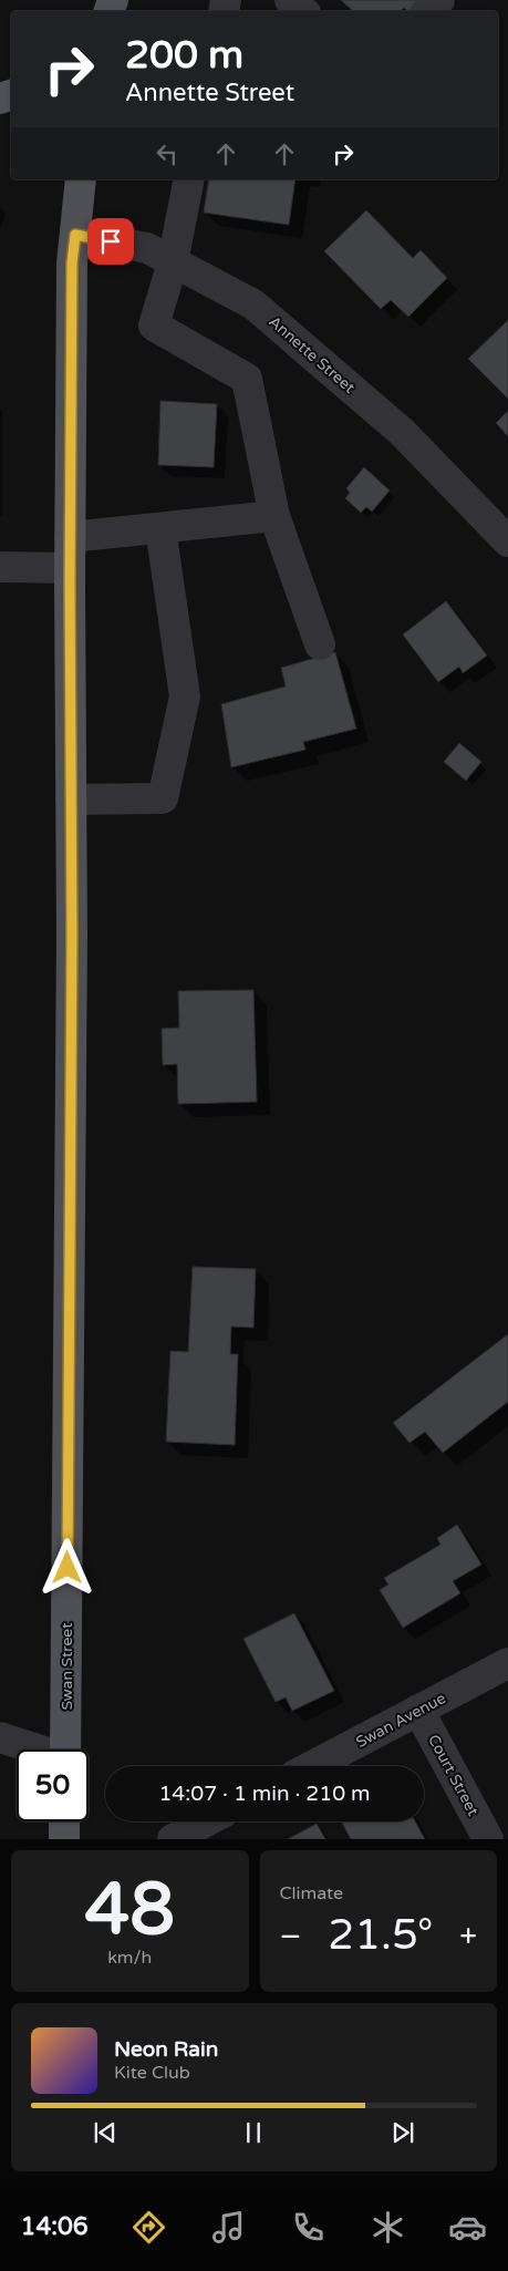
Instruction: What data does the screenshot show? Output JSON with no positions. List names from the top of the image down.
{
  "streets": {
    "main road": ["Swan Street"],
    "street": ["Annette Street", "Swan Avenue", "Court Street"]
  },
  "crossings": [
    ["Annette Street", "Swan Street"],
    ["Swan Avenue", "Court Street"]
  ],
  "page": {
    "turn": ["200 m", "Annette Street"],
    "limit": "50",
    "trip": "14:07 · 1 min · 210 m",
    "tile": [
      ["48", "km/h"],
      "Climate"
    ],
    "heat": ["−", "21.5°", "+"],
    "song": ["Neon Rain", "Kite Club"],
    "tabs": "14:06"
  }
}
